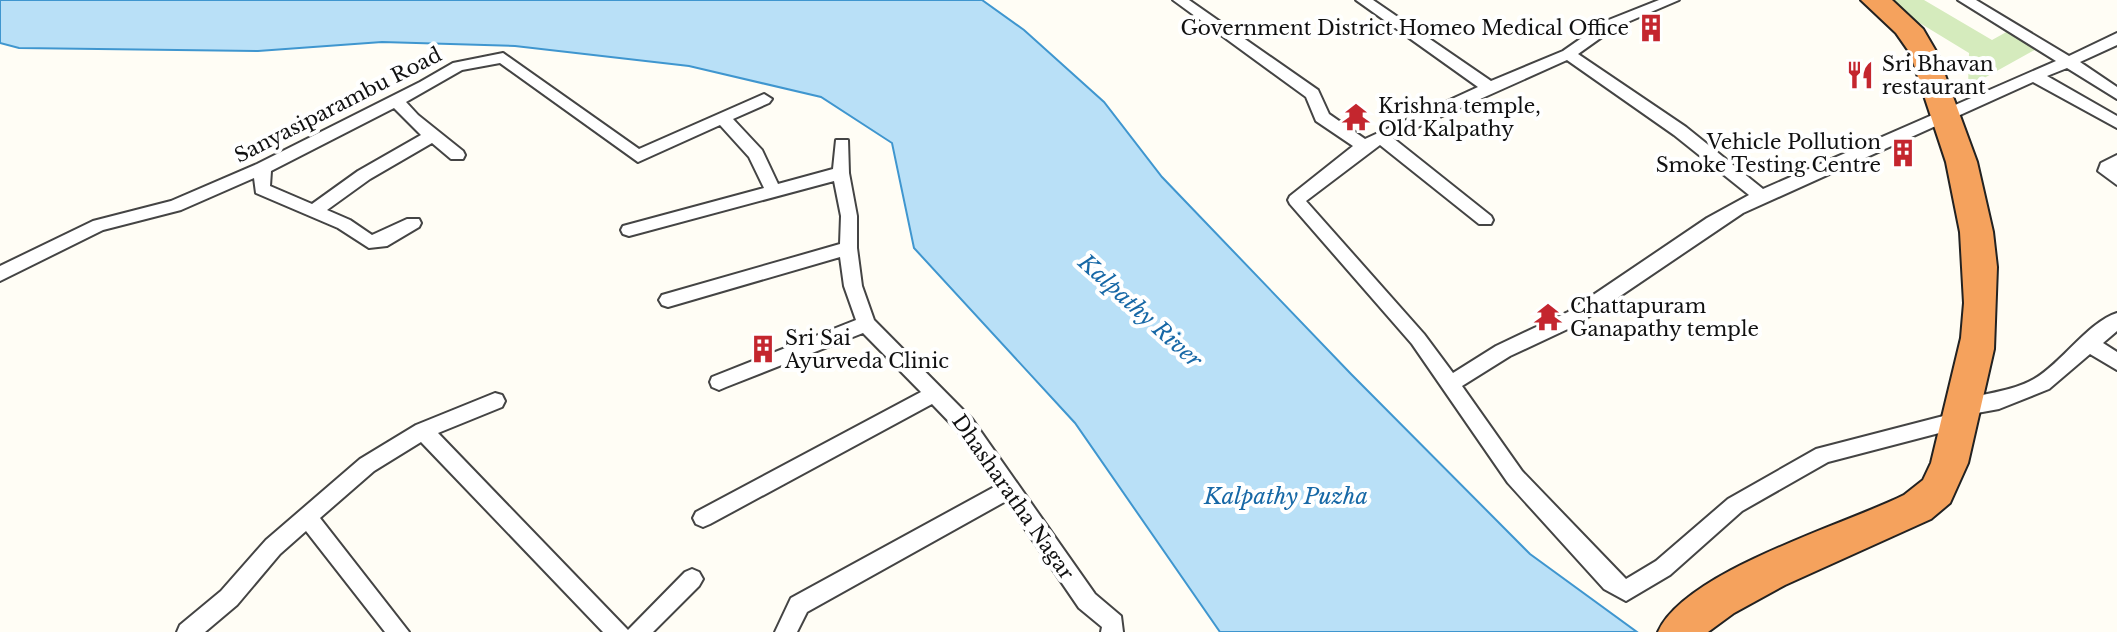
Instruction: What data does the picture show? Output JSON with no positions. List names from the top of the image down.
{
  "streets": {
    "street": ["Sanyasiparambu Road", "Dhasharatha Nagar"]
  },
  "water": ["Kalpathy River", "Kalpathy Puzha"],
  "places": {
    "building": ["Government District Homeo Medical Office", "Vehicle Pollution Smoke Testing Centre", "Sri Sai Ayurveda Clinic"],
    "restaurant": ["Sri Bhavan restaurant"],
    "temple": ["Krishna temple, Old Kalpathy", "Chattapuram Ganapathy temple"]
  }
}
